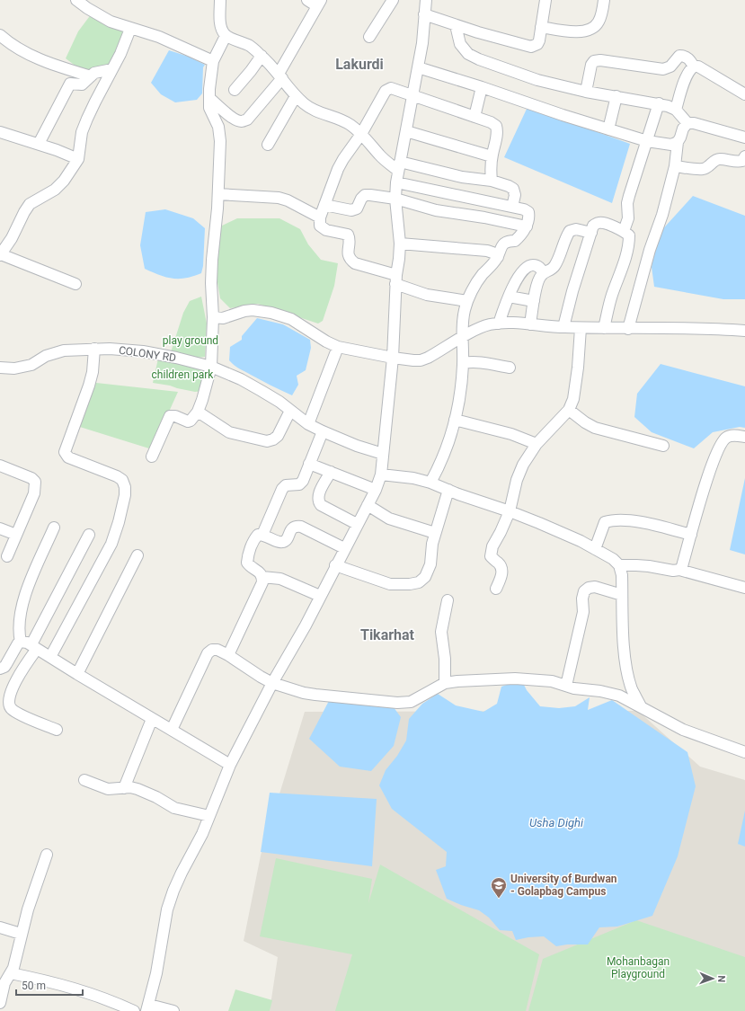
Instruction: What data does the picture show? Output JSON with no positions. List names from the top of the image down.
{
  "streets": {
    "street": ["COLONY RD"]
  },
  "districts": ["Lakurdi", "Tikarhat"],
  "water": ["Usha Dighi"],
  "parks": ["play ground", "children park", "Mohanbagan Playground"],
  "places": {
    "school or university": ["University of Burdwan - Golapbag Campus"]
  },
  "scale_bar": "50 m",
  "north": "right"
}
